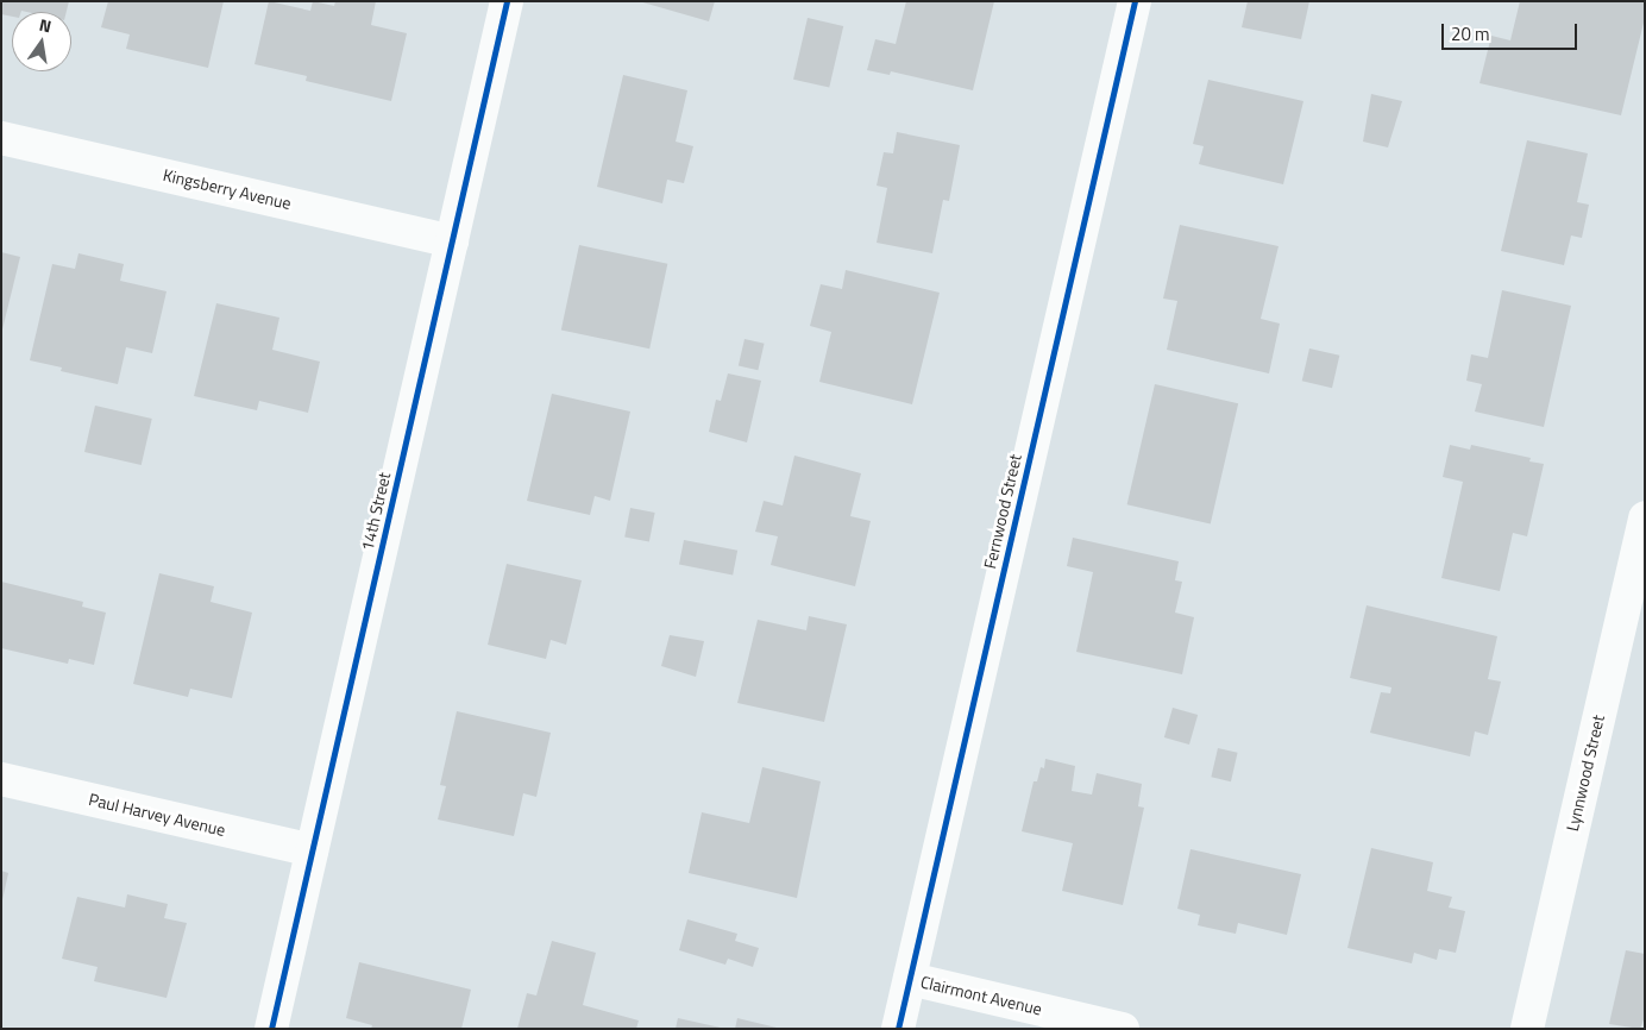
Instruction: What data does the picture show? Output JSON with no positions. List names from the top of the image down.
{
  "streets": {
    "street": [
      "Kingsberry Avenue",
      "14th Street",
      "Fernwood Street",
      "Lynnwood Street",
      "Paul Harvey Avenue",
      "Clairmont Avenue"
    ]
  },
  "crossings": [
    ["Kingsberry Avenue", "14th Street"],
    ["14th Street", "Paul Harvey Avenue"],
    ["Fernwood Street", "Clairmont Avenue"]
  ],
  "scale_bar": "20 m",
  "north": "top"
}
